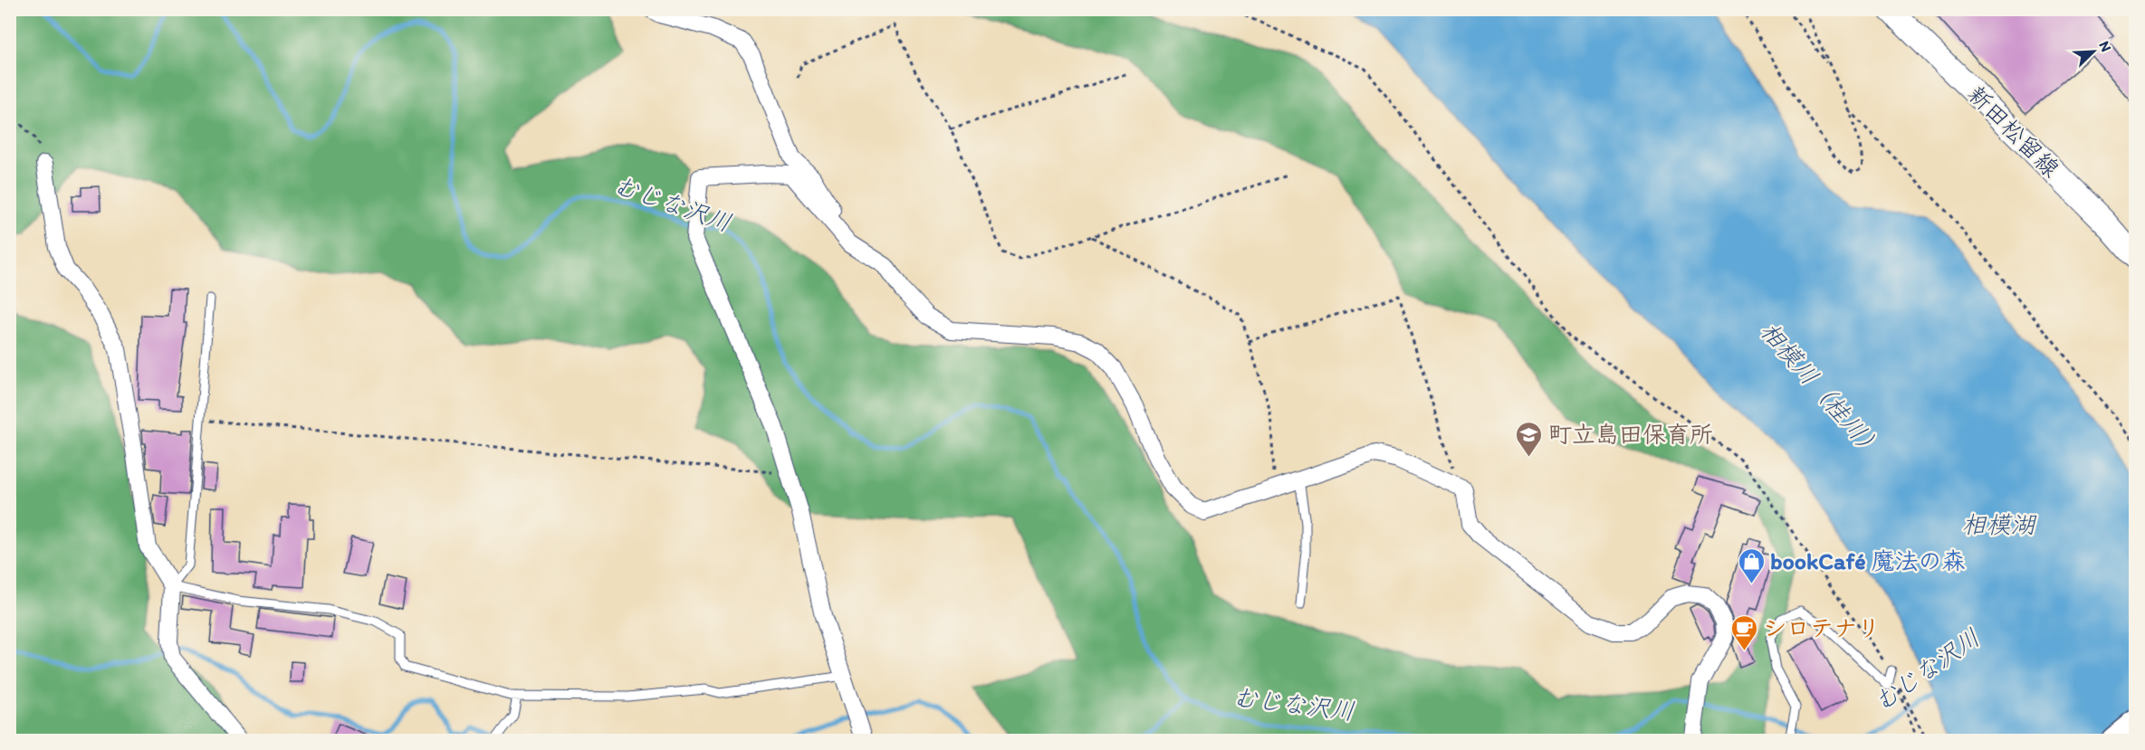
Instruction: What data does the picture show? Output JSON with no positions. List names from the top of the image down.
{
  "streets": {
    "main road": ["新田松留線"]
  },
  "water": ["むじな沢川", "相模川（桂川）", "相模湖"],
  "places": {
    "school or university": ["町立島田保育所"],
    "shop": ["bookCafé 魔法の森"],
    "cafe": ["シロテナリ"]
  },
  "north": "top right"
}
